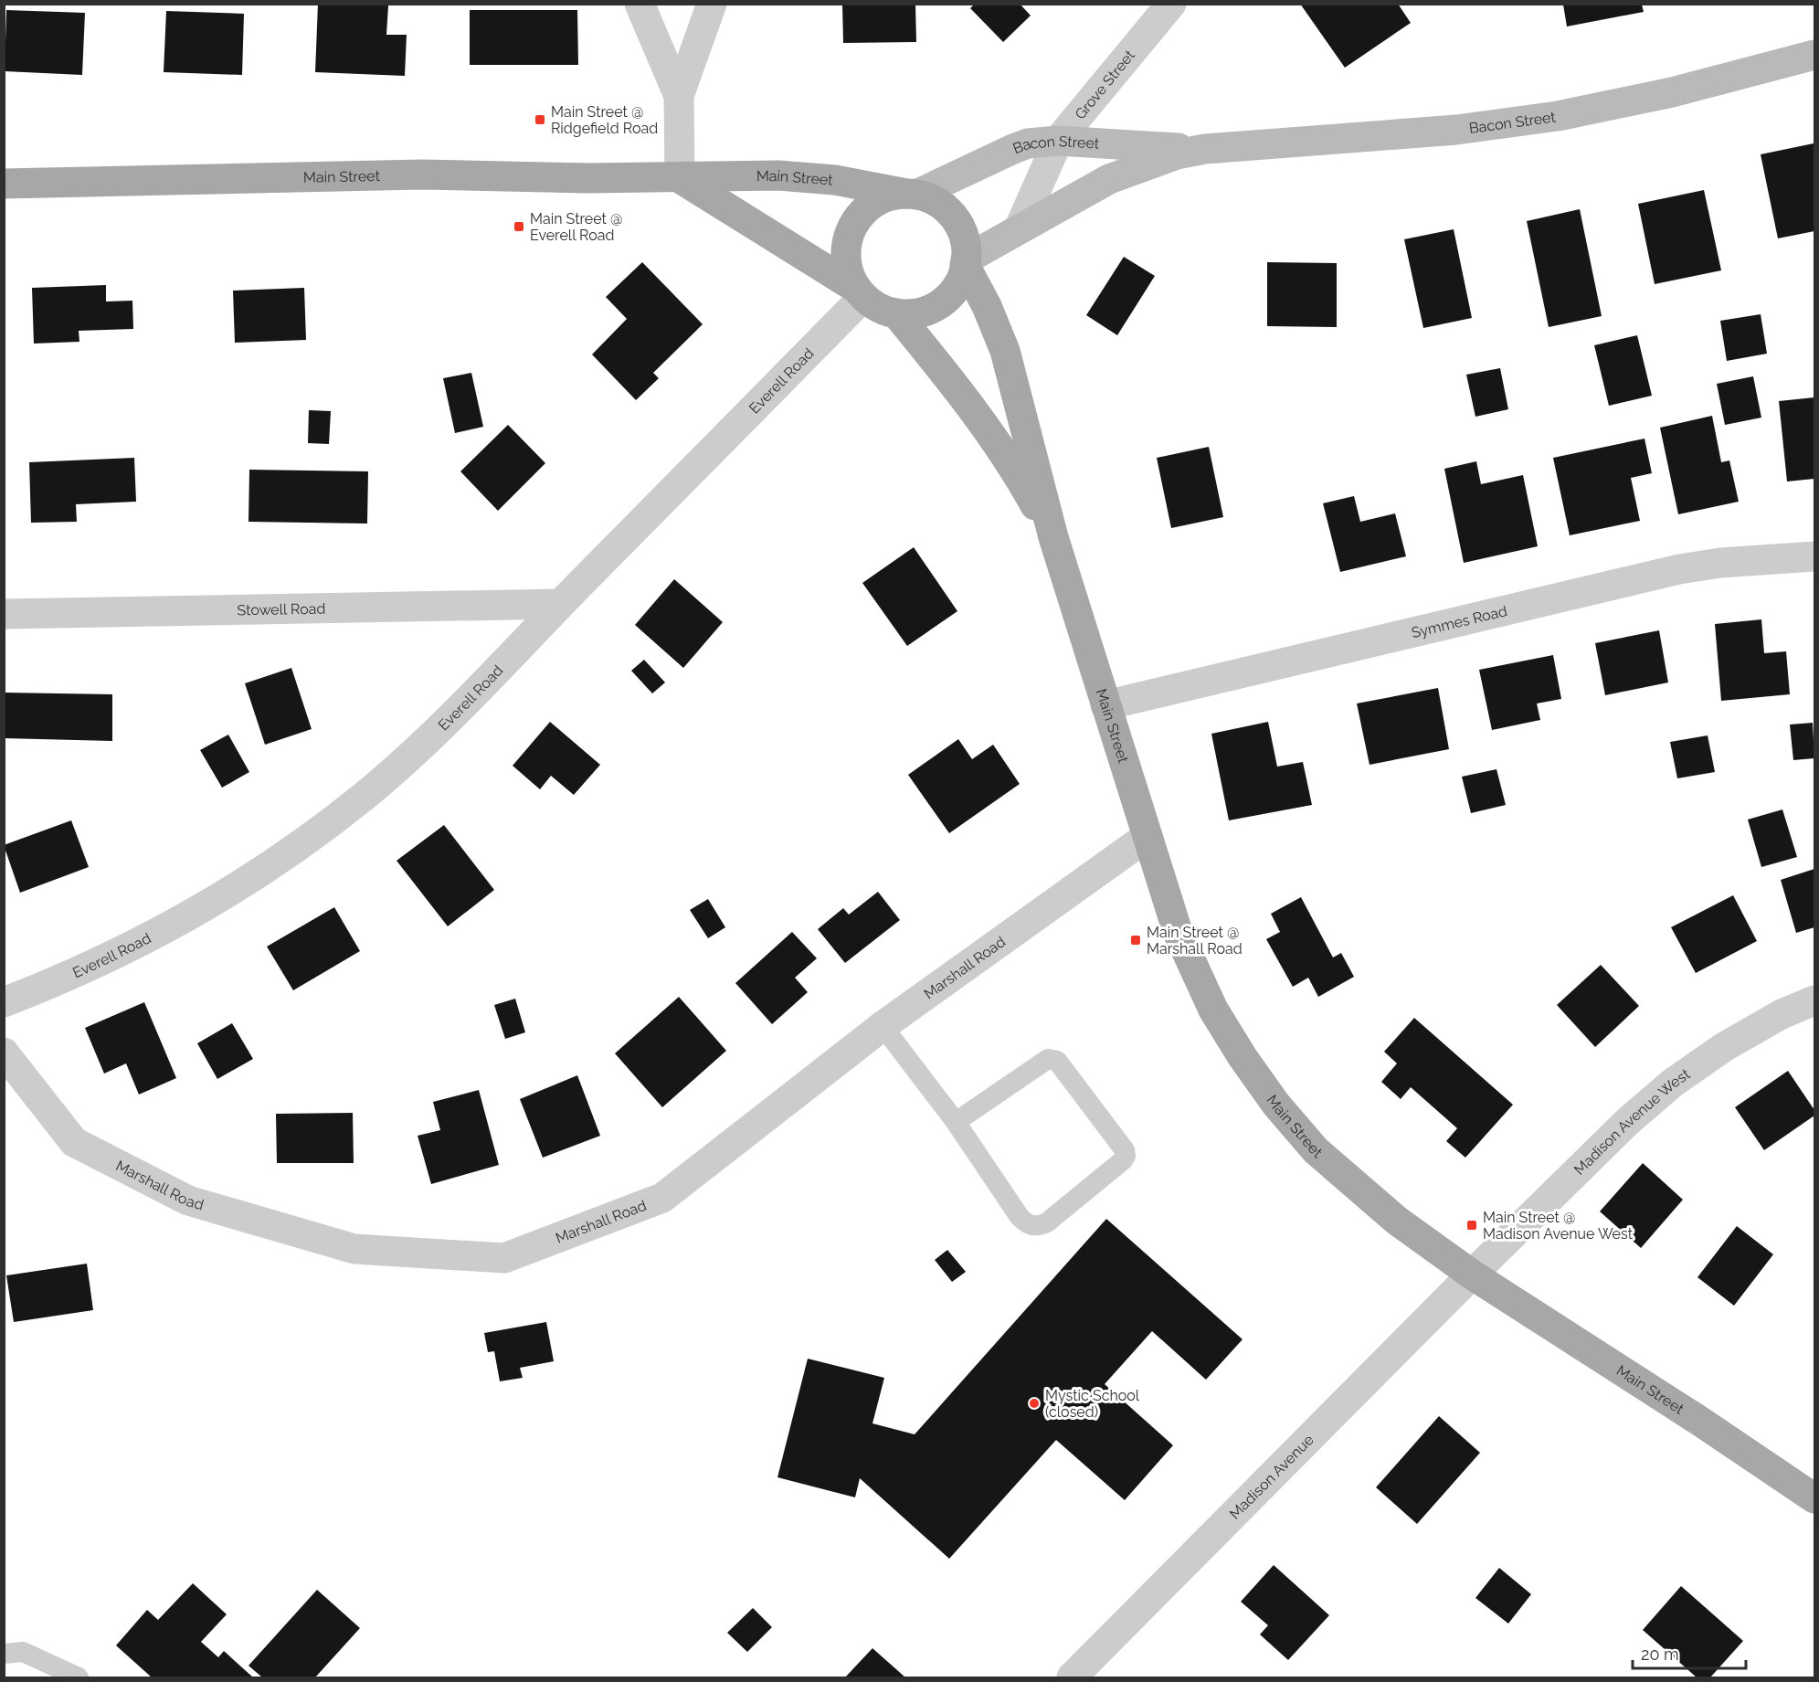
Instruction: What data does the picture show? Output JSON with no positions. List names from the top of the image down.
{
  "streets": {
    "main road": ["Bacon Street", "Main Street"],
    "street": [
      "Grove Street",
      "Everell Road",
      "Stowell Road",
      "Symmes Road",
      "Marshall Road",
      "Madison Avenue West",
      "Madison Avenue"
    ]
  },
  "crossings": [
    ["Grove Street", "Bacon Street"],
    ["Bacon Street", "Main Street"],
    ["Bacon Street", "Everell Road"],
    ["Main Street", "Everell Road"],
    ["Main Street", "Symmes Road"],
    ["Main Street", "Marshall Road"],
    ["Main Street", "Madison Avenue West"],
    ["Main Street", "Madison Avenue"],
    ["Everell Road", "Stowell Road"],
    ["Madison Avenue West", "Madison Avenue"]
  ],
  "places": {
    "transit": [
      "Main Street @ Ridgefield Road",
      "Main Street @ Everell Road",
      "Main Street @ Marshall Road",
      "Main Street @ Madison Avenue West"
    ],
    "other": ["Mystic School (closed)"]
  },
  "scale_bar": "20 m"
}
